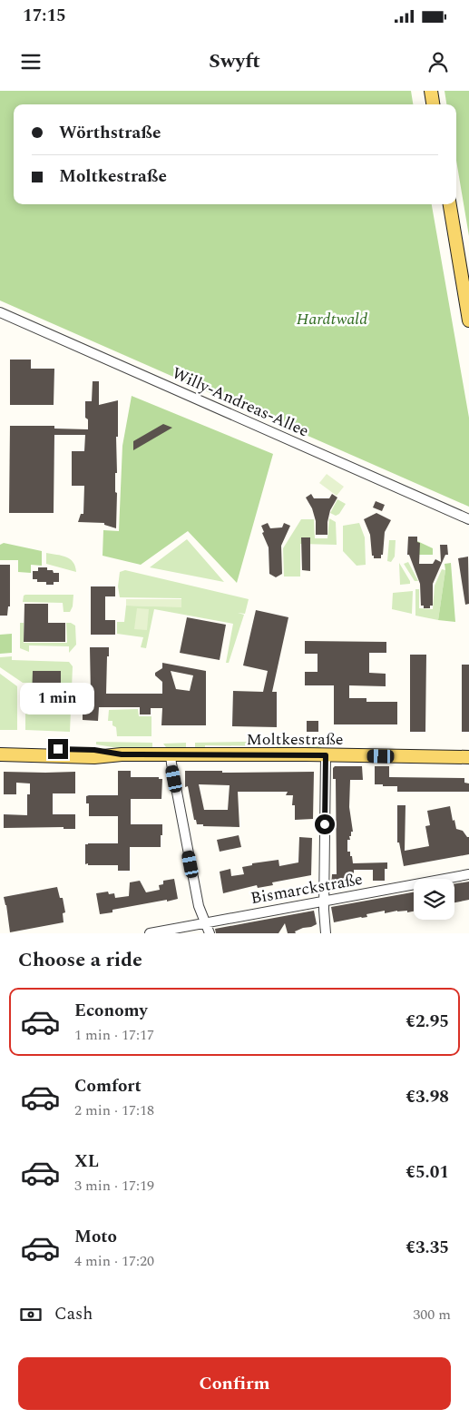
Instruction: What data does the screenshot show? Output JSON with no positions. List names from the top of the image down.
{
  "streets": {
    "main road": ["Moltkestraße"],
    "street": ["Willy-Andreas-Allee", "Bismarckstraße"]
  },
  "parks": ["Hardtwald"],
  "page": {
    "status": "17:15",
    "header": "Swyft",
    "banner": ["Wörthstraße", "Moltkestraße"],
    "bubble": "1 min",
    "heading": "Choose a ride",
    "list": [
      {
        "name": "Economy",
        "note": "1 min · 17:17",
        "value": "€2.95"
      },
      {
        "name": "Comfort",
        "note": "2 min · 17:18",
        "value": "€3.98"
      },
      {
        "name": "XL",
        "note": "3 min · 17:19",
        "value": "€5.01"
      },
      {
        "name": "Moto",
        "note": "4 min · 17:20",
        "value": "€3.35"
      }
    ],
    "pay": ["Cash", "300 m"],
    "buttons": "Confirm"
  }
}
